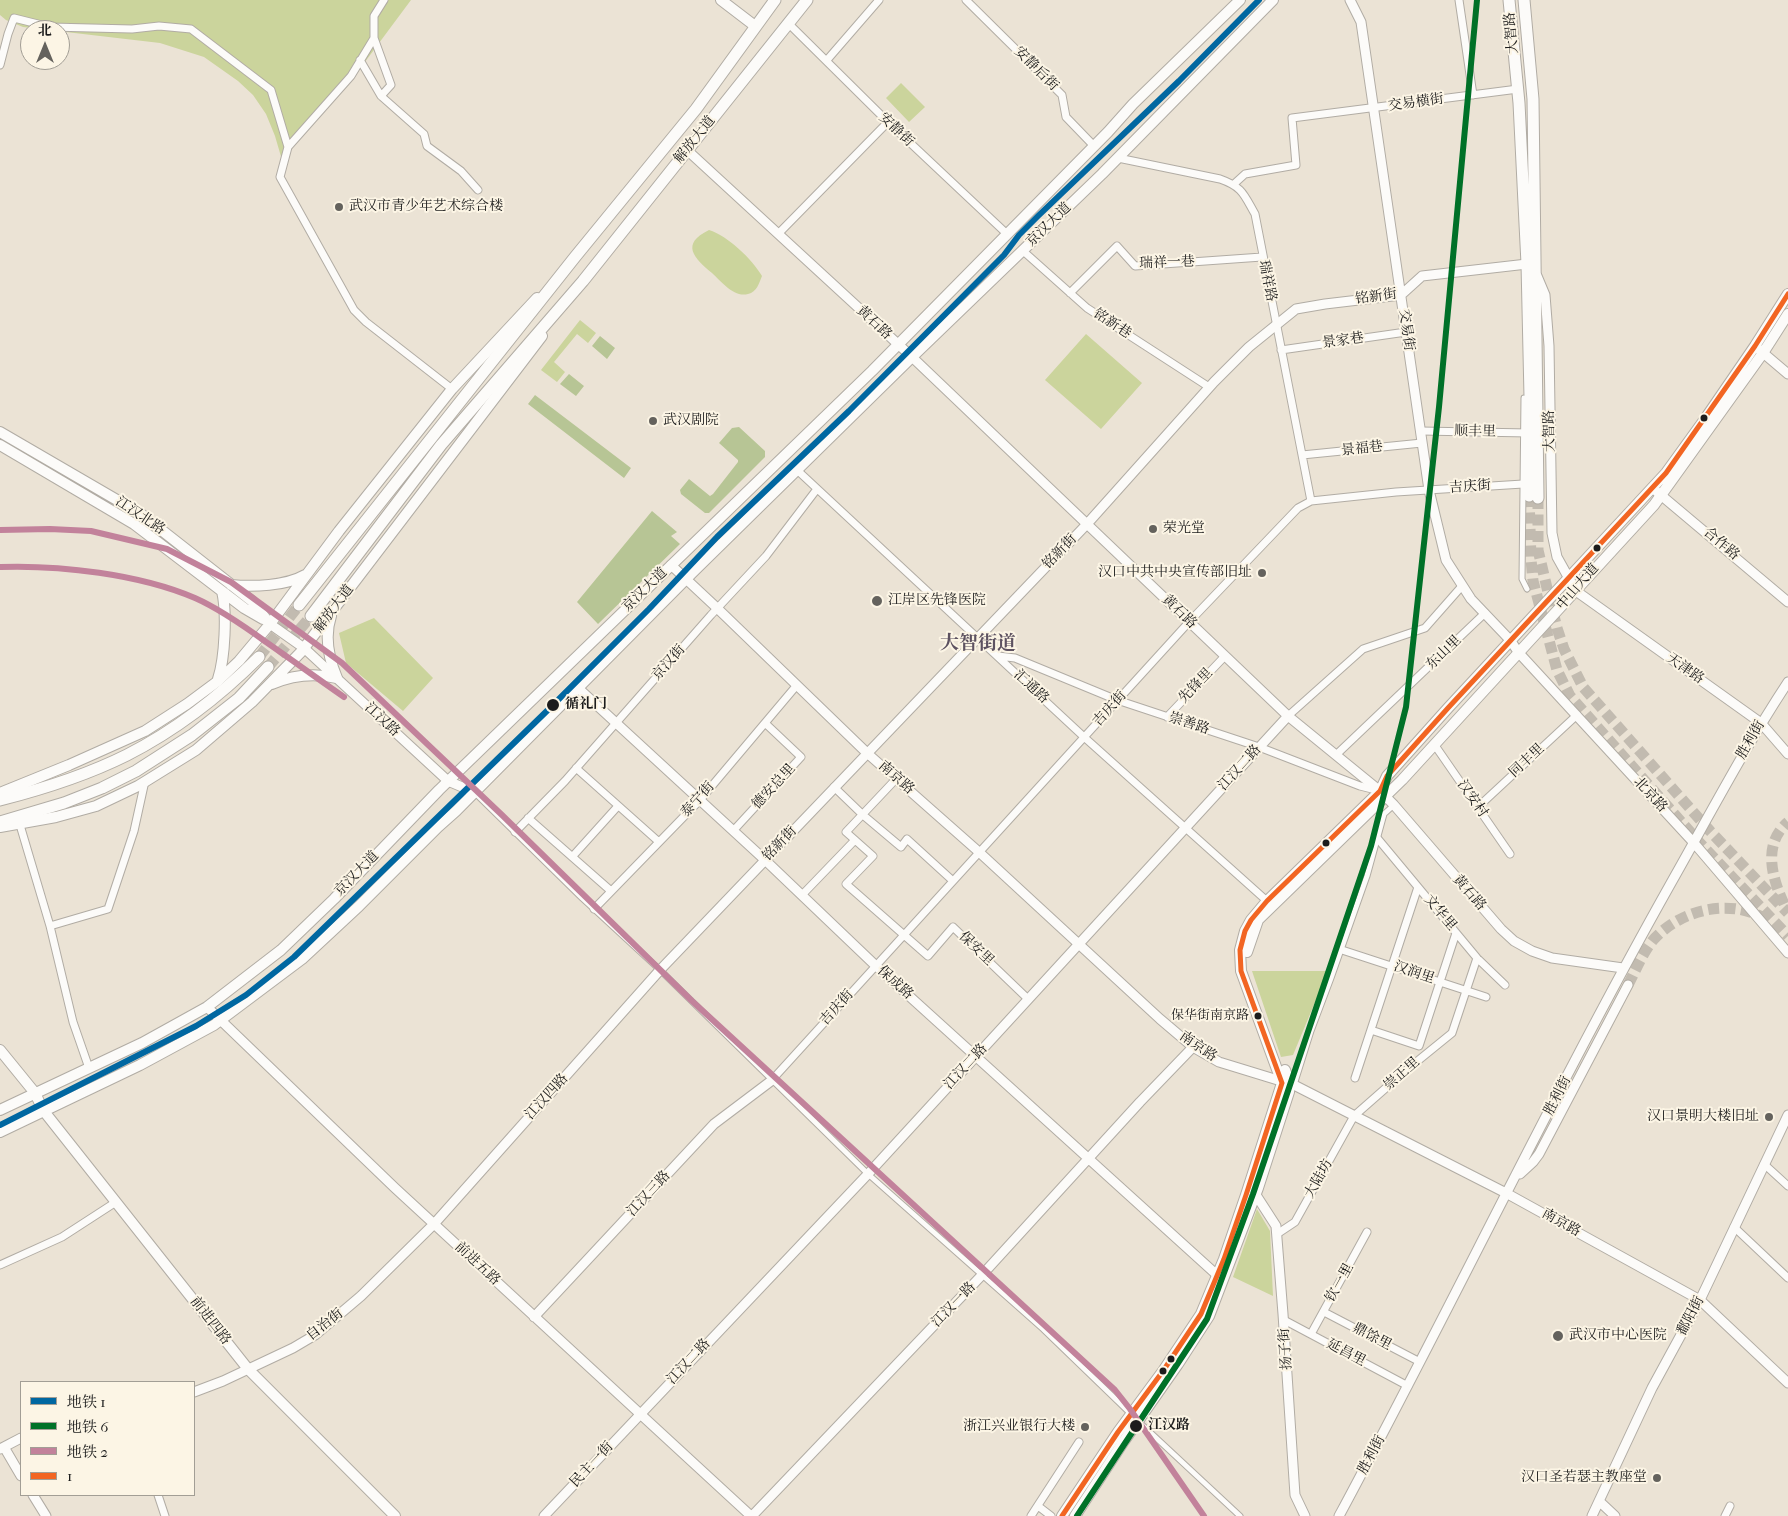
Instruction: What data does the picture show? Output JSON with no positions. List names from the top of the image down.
{
  "streets": {
    "main road": [
      "大智路",
      "解放大道",
      "京汉大道",
      "江汉北路",
      "中山大道",
      "前进四路"
    ],
    "street": [
      "安静后街",
      "交易横街",
      "安静街",
      "瑞祥一巷",
      "瑞祥路",
      "铭新街",
      "黄石路",
      "铭新巷",
      "交易街",
      "景家巷",
      "顺丰里",
      "景福巷",
      "吉庆街",
      "合作路",
      "东山里",
      "京汉街",
      "天津路",
      "先锋里",
      "汇通路",
      "江汉路",
      "崇善路",
      "胜利街",
      "同丰里",
      "江汉二路",
      "南京路",
      "德安总里",
      "北京路",
      "汉安村",
      "泰宁街",
      "文华里",
      "保安里",
      "汉润里",
      "保成路",
      "崇正里",
      "江汉四路",
      "大陆坊",
      "江汉三路",
      "前进五路",
      "钦一里",
      "江汉一路",
      "鄱阳街",
      "自治街",
      "鼎馀里",
      "扬子街",
      "延昌里",
      "民主一街"
    ]
  },
  "crossings": [
    ["大智路", "交易横街"],
    ["大智路", "铭新街"],
    ["大智路", "顺丰里"],
    ["大智路", "吉庆街"],
    ["大智路", "中山大道"],
    ["大智路", "天津路"],
    ["安静后街", "京汉大道"],
    ["交易横街", "瑞祥路"],
    ["交易横街", "交易街"],
    ["安静街", "解放大道"],
    ["安静街", "京汉大道"],
    ["解放大道", "黄石路"],
    ["解放大道", "江汉北路"],
    ["解放大道", "江汉路"],
    ["京汉大道", "黄石路"],
    ["京汉大道", "铭新巷"],
    ["京汉大道", "汇通路"],
    ["京汉大道", "江汉路"],
    ["京汉大道", "南京路"],
    ["京汉大道", "保成路"],
    ["京汉大道", "前进五路"],
    ["京汉大道", "前进四路"],
    ["瑞祥一巷", "瑞祥路"],
    ["瑞祥一巷", "铭新巷"],
    ["瑞祥路", "铭新街"],
    ["瑞祥路", "景家巷"],
    ["瑞祥路", "景福巷"],
    ["瑞祥路", "吉庆街"],
    ["铭新街", "黄石路"],
    ["铭新街", "铭新巷"],
    ["铭新街", "交易街"],
    ["铭新街", "汇通路"],
    ["铭新街", "南京路"],
    ["铭新街", "保成路"],
    ["铭新街", "江汉四路"],
    ["黄石路", "吉庆街"],
    ["黄石路", "中山大道"],
    ["黄石路", "东山里"],
    ["黄石路", "先锋里"],
    ["黄石路", "崇善路"],
    ["黄石路", "胜利街"],
    ["黄石路", "江汉二路"],
    ["交易街", "景家巷"],
    ["交易街", "顺丰里"],
    ["交易街", "景福巷"],
    ["交易街", "吉庆街"],
    ["交易街", "中山大道"],
    ["交易街", "东山里"],
    ["交易街", "北京路"],
    ["吉庆街", "汇通路"],
    ["吉庆街", "崇善路"],
    ["吉庆街", "南京路"],
    ["吉庆街", "保安里"],
    ["吉庆街", "保成路"],
    ["吉庆街", "江汉三路"],
    ["江汉北路", "江汉路"],
    ["合作路", "中山大道"],
    ["中山大道", "天津路"],
    ["中山大道", "崇善路"],
    ["中山大道", "北京路"],
    ["中山大道", "汉安村"],
    ["京汉街", "汇通路"],
    ["京汉街", "南京路"],
    ["京汉街", "保成路"],
    ["天津路", "胜利街"],
    ["先锋里", "崇善路"],
    ["汇通路", "崇善路"],
    ["汇通路", "江汉二路"],
    ["崇善路", "江汉二路"],
    ["胜利街", "南京路"],
    ["胜利街", "北京路"],
    ["胜利街", "鼎馀里"],
    ["胜利街", "延昌里"],
    ["同丰里", "北京路"],
    ["同丰里", "汉安村"],
    ["江汉二路", "南京路"],
    ["江汉二路", "保安里"],
    ["江汉二路", "保成路"],
    ["江汉二路", "前进五路"],
    ["江汉二路", "民主一街"],
    ["南京路", "泰宁街"],
    ["南京路", "崇正里"],
    ["南京路", "大陆坊"],
    ["南京路", "江汉一路"],
    ["南京路", "鄱阳街"],
    ["德安总里", "泰宁街"],
    ["德安总里", "保成路"],
    ["泰宁街", "保成路"],
    ["汉润里", "崇正里"],
    ["保成路", "江汉一路"],
    ["崇正里", "大陆坊"],
    ["江汉四路", "前进五路"],
    ["江汉四路", "自治街"],
    ["大陆坊", "扬子街"],
    ["江汉三路", "前进五路"],
    ["前进五路", "江汉一路"],
    ["前进五路", "自治街"],
    ["前进五路", "民主一街"],
    ["钦一里", "鼎馀里"],
    ["钦一里", "延昌里"],
    ["前进四路", "自治街"],
    ["扬子街", "延昌里"]
  ],
  "districts": ["大智街道"],
  "places": [
    "武汉市青少年艺术综合楼",
    "武汉剧院",
    "荣光堂",
    "汉口中共中央宣传部旧址",
    "江岸区先锋医院",
    "循礼门",
    "保华街南京路",
    "汉口景明大楼旧址",
    "武汉市中心医院",
    "江汉路",
    "浙江兴业银行大楼",
    "汉口圣若瑟主教座堂"
  ],
  "lines": [
    "metro line 1",
    "metro line 6",
    "transit line 1",
    "metro line 2"
  ],
  "legend": [
    "地铁 1",
    "地铁 6",
    "地铁 2",
    "1"
  ],
  "north": "top"
}
